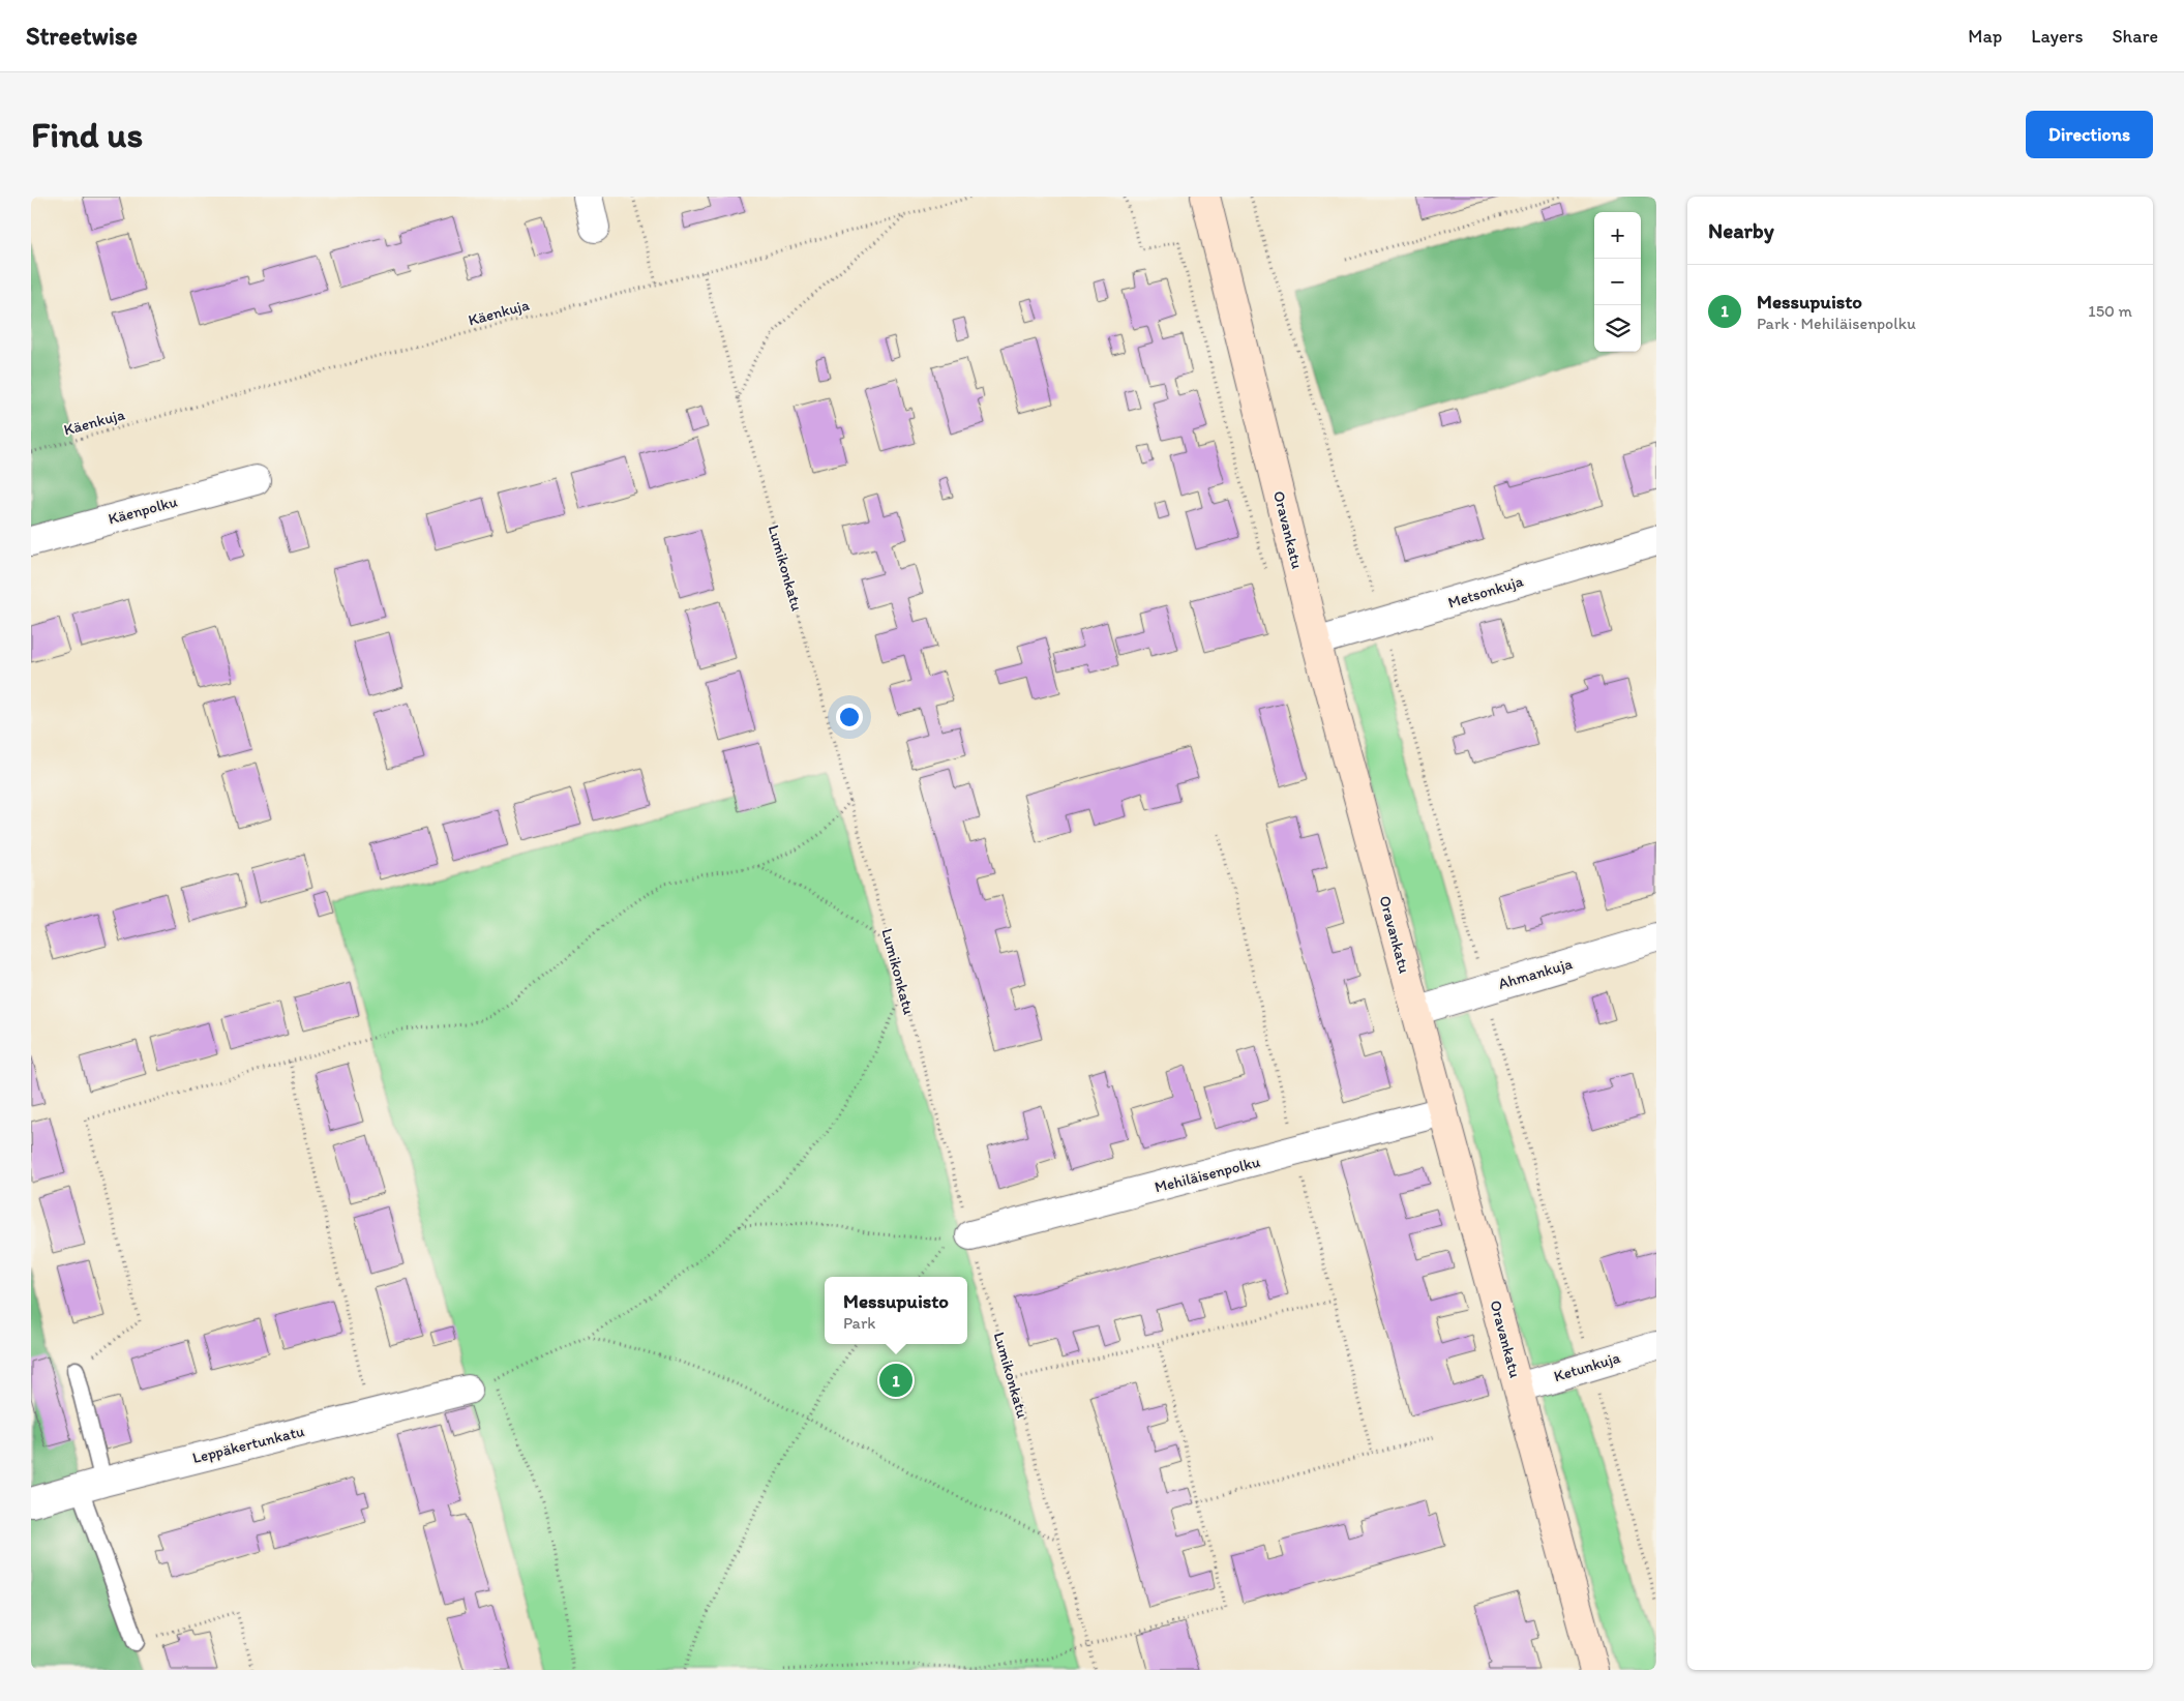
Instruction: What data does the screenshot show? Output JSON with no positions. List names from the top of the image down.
{
  "streets": {
    "street": [
      "Käenpolku",
      "Oravankatu",
      "Metsonkuja",
      "Ahmankuja",
      "Mehiläisenpolku",
      "Ketunkuja",
      "Leppäkertunkatu"
    ],
    "path": ["Käenkuja", "Lumikonkatu"]
  },
  "crossings": [
    ["Käenkuja", "Lumikonkatu"],
    ["Oravankatu", "Metsonkuja"],
    ["Oravankatu", "Ahmankuja"],
    ["Oravankatu", "Mehiläisenpolku"],
    ["Oravankatu", "Ketunkuja"],
    ["Lumikonkatu", "Mehiläisenpolku"]
  ],
  "page": {
    "header": "Streetwise",
    "nav": ["Map", "Layers", "Share"],
    "buttons": "Directions",
    "title": "Find us",
    "heading": "Nearby",
    "map_buttons": ["+", "−"],
    "list": [
      {
        "mark": "1",
        "name": "Messupuisto",
        "note": "Park · Mehiläisenpolku",
        "value": "150 m"
      }
    ],
    "popup": ["Messupuisto", "Park"],
    "pins": "1"
  }
}
